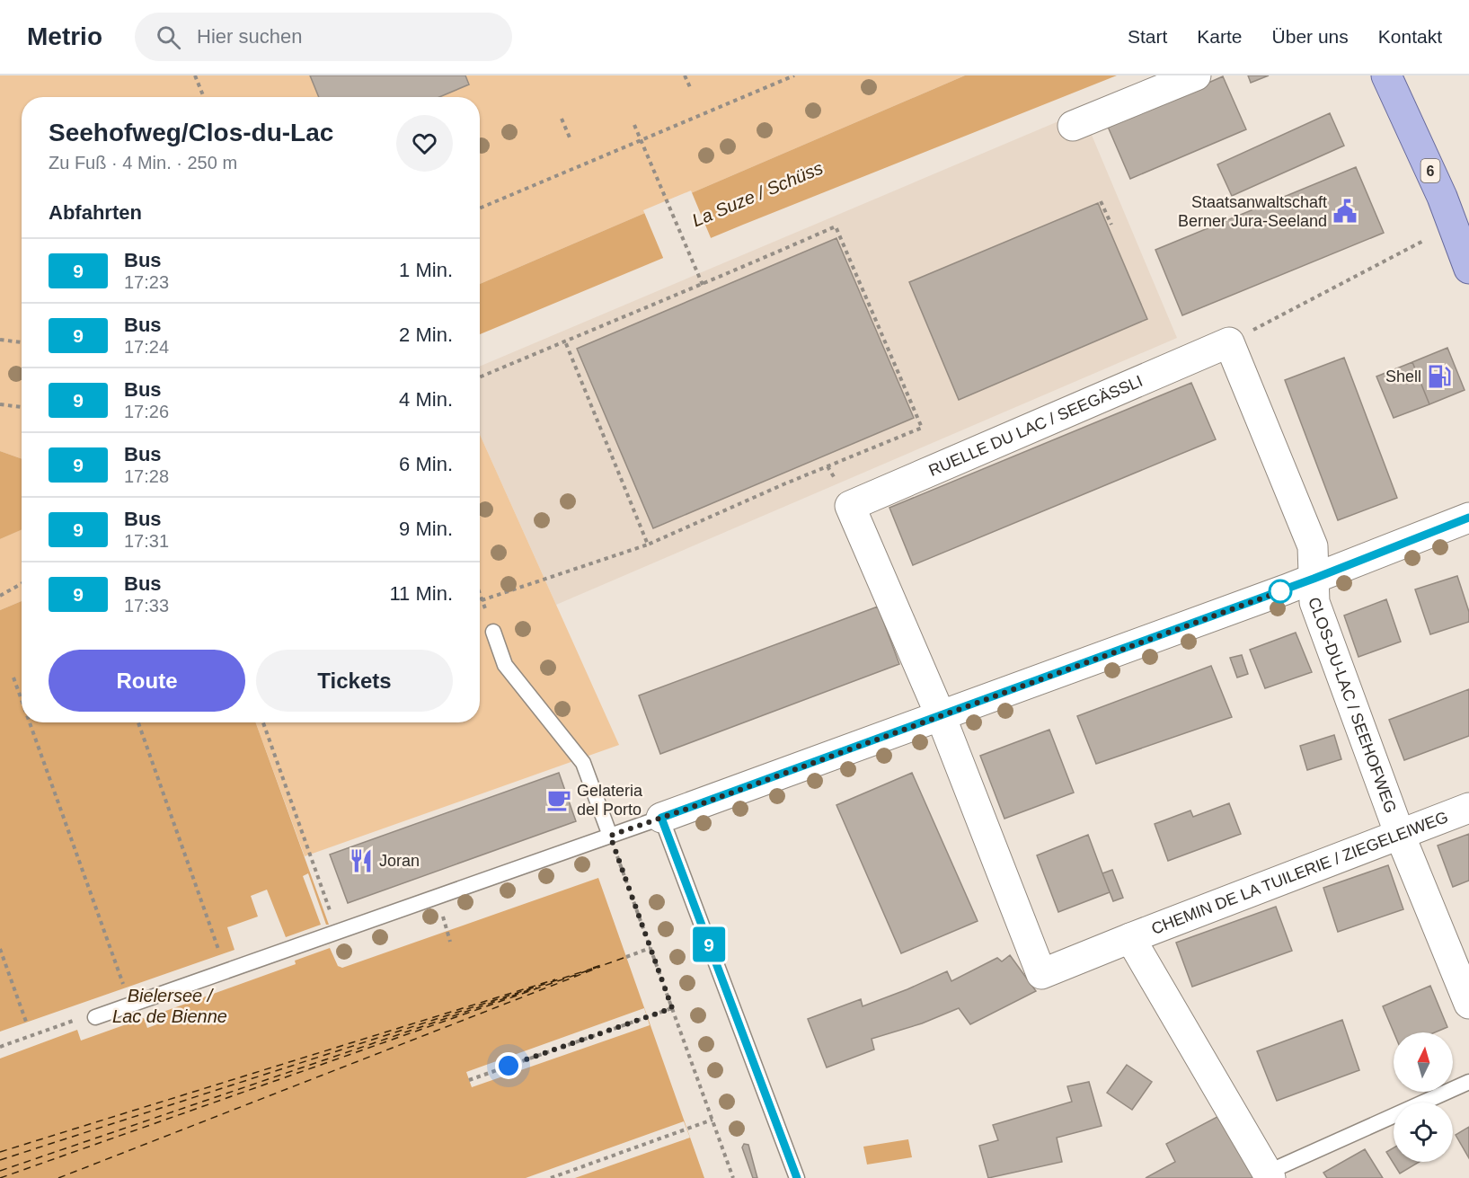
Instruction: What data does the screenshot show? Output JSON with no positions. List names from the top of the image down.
{
  "streets": {
    "main road": ["6"],
    "street": ["RUELLE DU LAC / SEEGÄSSLI", "CLOS-DU-LAC / SEEHOFWEG", "CHEMIN DE LA TUILERIE / ZIEGELEIWEG"]
  },
  "crossings": [
    ["RUELLE DU LAC / SEEGÄSSLI", "CLOS-DU-LAC / SEEHOFWEG"],
    ["RUELLE DU LAC / SEEGÄSSLI", "CHEMIN DE LA TUILERIE / ZIEGELEIWEG"],
    ["CLOS-DU-LAC / SEEHOFWEG", "CHEMIN DE LA TUILERIE / ZIEGELEIWEG"]
  ],
  "water": ["La Suze / Schüss", "Bielersee / Lac de Bienne"],
  "places": {
    "public building": ["Staatsanwaltschaft Berner Jura-Seeland"],
    "fuel station": ["Shell"],
    "cafe": ["Gelateria del Porto"],
    "restaurant": ["Joran"]
  },
  "lines": ["bus line 9"],
  "north": "top",
  "page": {
    "header": "Metrio",
    "search": "Hier suchen",
    "nav": [
      "Start",
      "Karte",
      "Über uns",
      "Kontakt"
    ],
    "on_map": "9",
    "heading": [
      ["Seehofweg/Clos-du-Lac", "Zu Fuß · 4 Min. · 250 m"],
      "Abfahrten"
    ],
    "list": [
      {
        "mark": "9",
        "name": "Bus",
        "note": "17:23",
        "value": "1 Min."
      },
      {
        "mark": "9",
        "name": "Bus",
        "note": "17:24",
        "value": "2 Min."
      },
      {
        "mark": "9",
        "name": "Bus",
        "note": "17:26",
        "value": "4 Min."
      },
      {
        "mark": "9",
        "name": "Bus",
        "note": "17:28",
        "value": "6 Min."
      },
      {
        "mark": "9",
        "name": "Bus",
        "note": "17:31",
        "value": "9 Min."
      },
      {
        "mark": "9",
        "name": "Bus",
        "note": "17:33",
        "value": "11 Min."
      }
    ],
    "buttons": ["Route", "Tickets"]
  }
}
